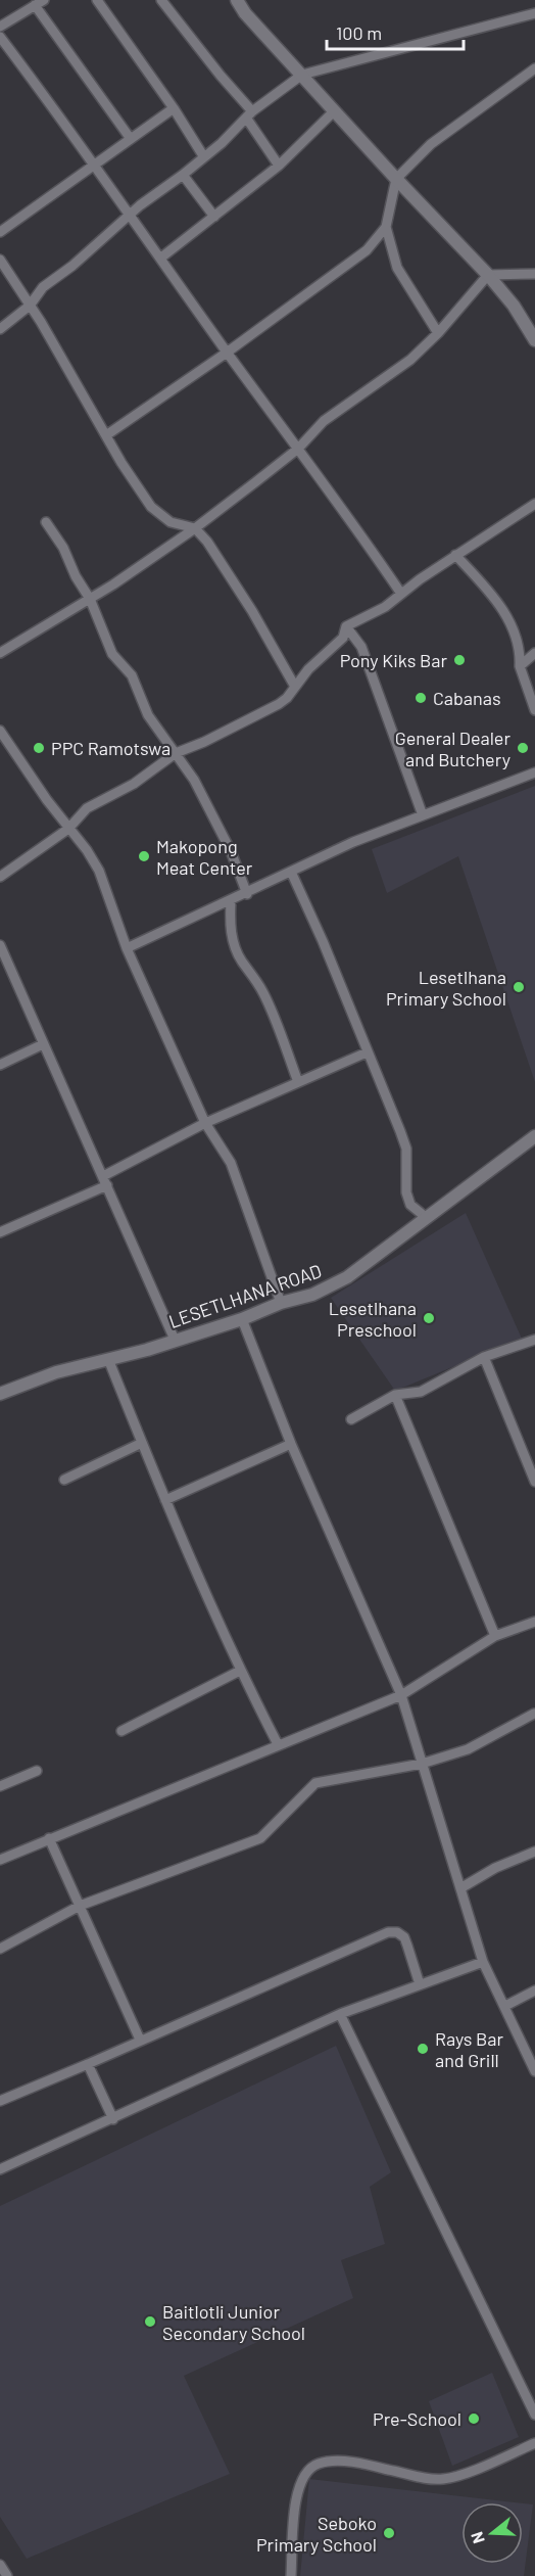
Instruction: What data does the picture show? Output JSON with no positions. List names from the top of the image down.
{
  "streets": {
    "street": ["LESETLHANA ROAD"]
  },
  "places": [
    "Pony Kiks Bar",
    "Cabanas",
    "PPC Ramotswa",
    "General Dealer and Butchery",
    "Makopong Meat Center",
    "Lesetlhana Primary School",
    "Lesetlhana Preschool",
    "Rays Bar and Grill",
    "Baitlotli Junior Secondary School",
    "Pre-School",
    "Seboko Primary School"
  ],
  "scale_bar": "100 m",
  "north": "left"
}
